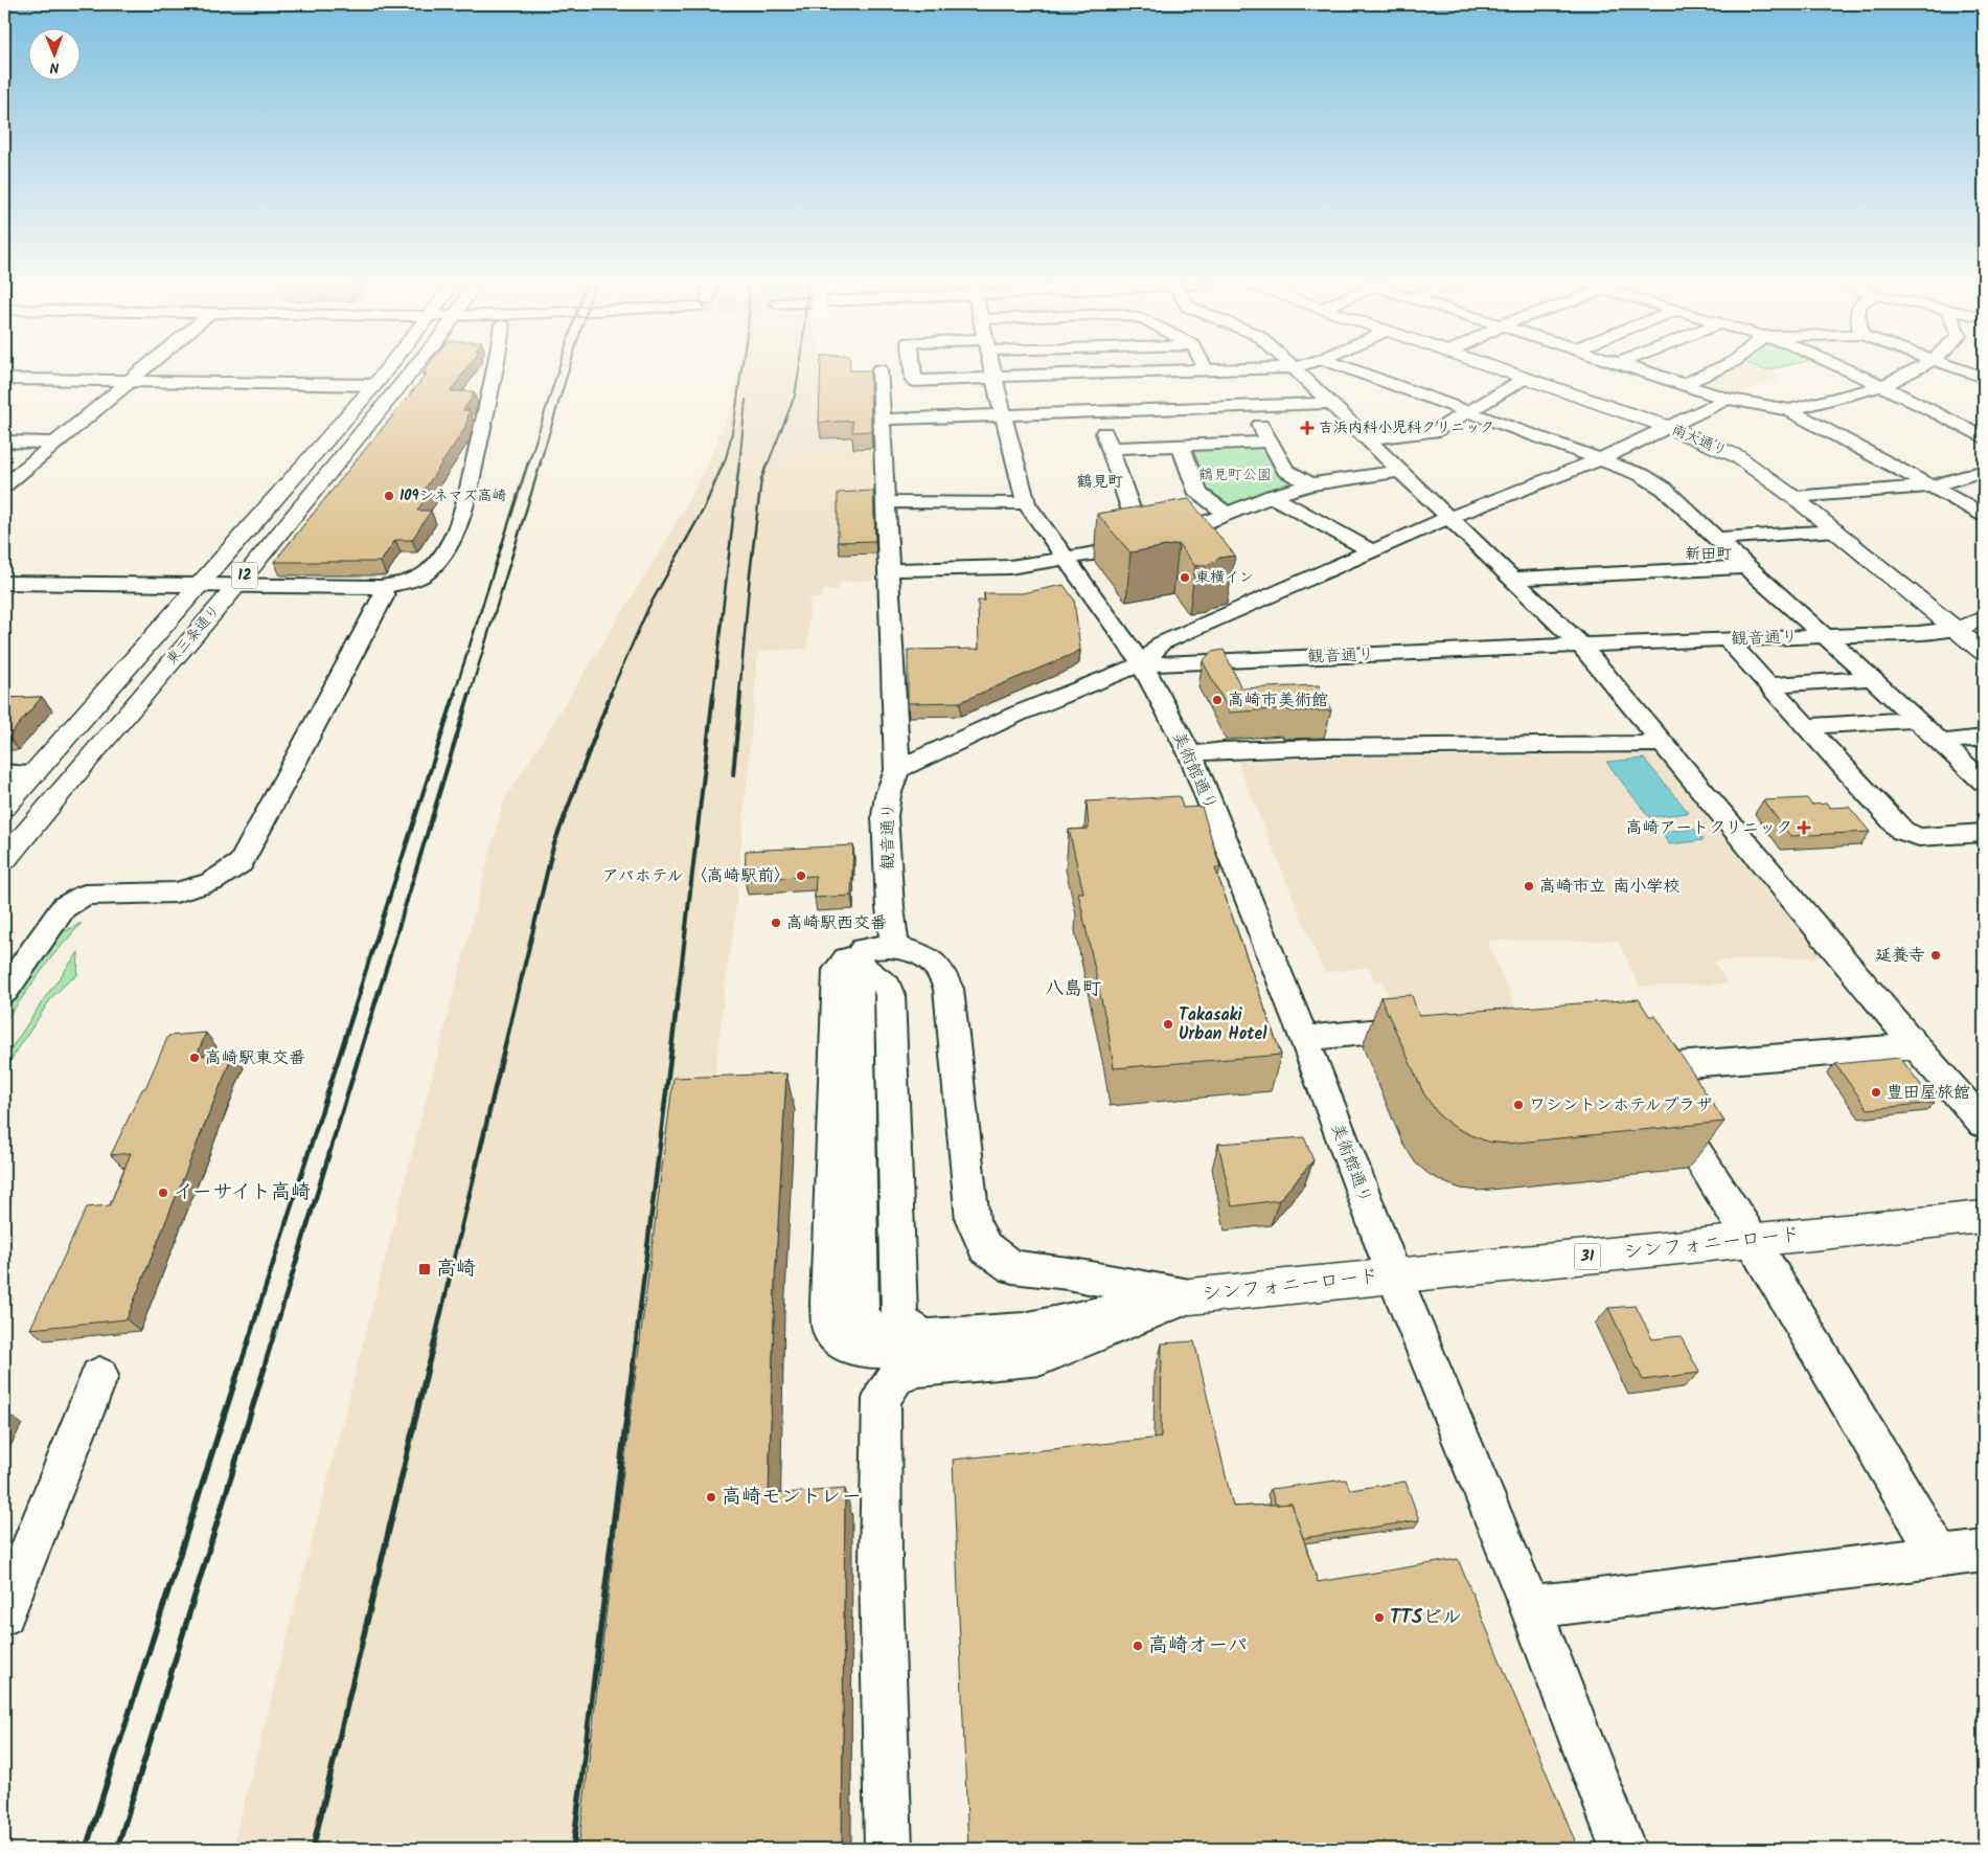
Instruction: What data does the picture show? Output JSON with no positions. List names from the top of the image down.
{
  "streets": {
    "main road": [
      "南大通り",
      "12",
      "東三条通り",
      "観音通り",
      "シンフォニーロード",
      "31"
    ],
    "street": ["美術館通り"]
  },
  "crossings": [
    ["南大通り", "観音通り"],
    ["観音通り", "美術館通り"],
    ["美術館通り", "シンフォニーロード"]
  ],
  "districts": ["鶴見町", "新田町", "八島町"],
  "parks": ["鶴見町公園"],
  "places": {
    "health": ["吉浜内科小児科クリニック", "高崎アートクリニック"],
    "other": [
      "109シネマズ高崎",
      "東横イン",
      "高崎市美術館",
      "アパホテル 〈高崎駅前〉",
      "高崎市立 南小学校",
      "高崎駅西交番",
      "延養寺",
      "Takasaki Urban Hotel",
      "高崎駅東交番",
      "豊田屋旅館",
      "ワシントンホテルプラザ",
      "イーサイト高崎",
      "高崎モントレー",
      "TTSビル",
      "高崎オーパ"
    ],
    "transit": ["高崎"]
  },
  "north": "bottom"
}
